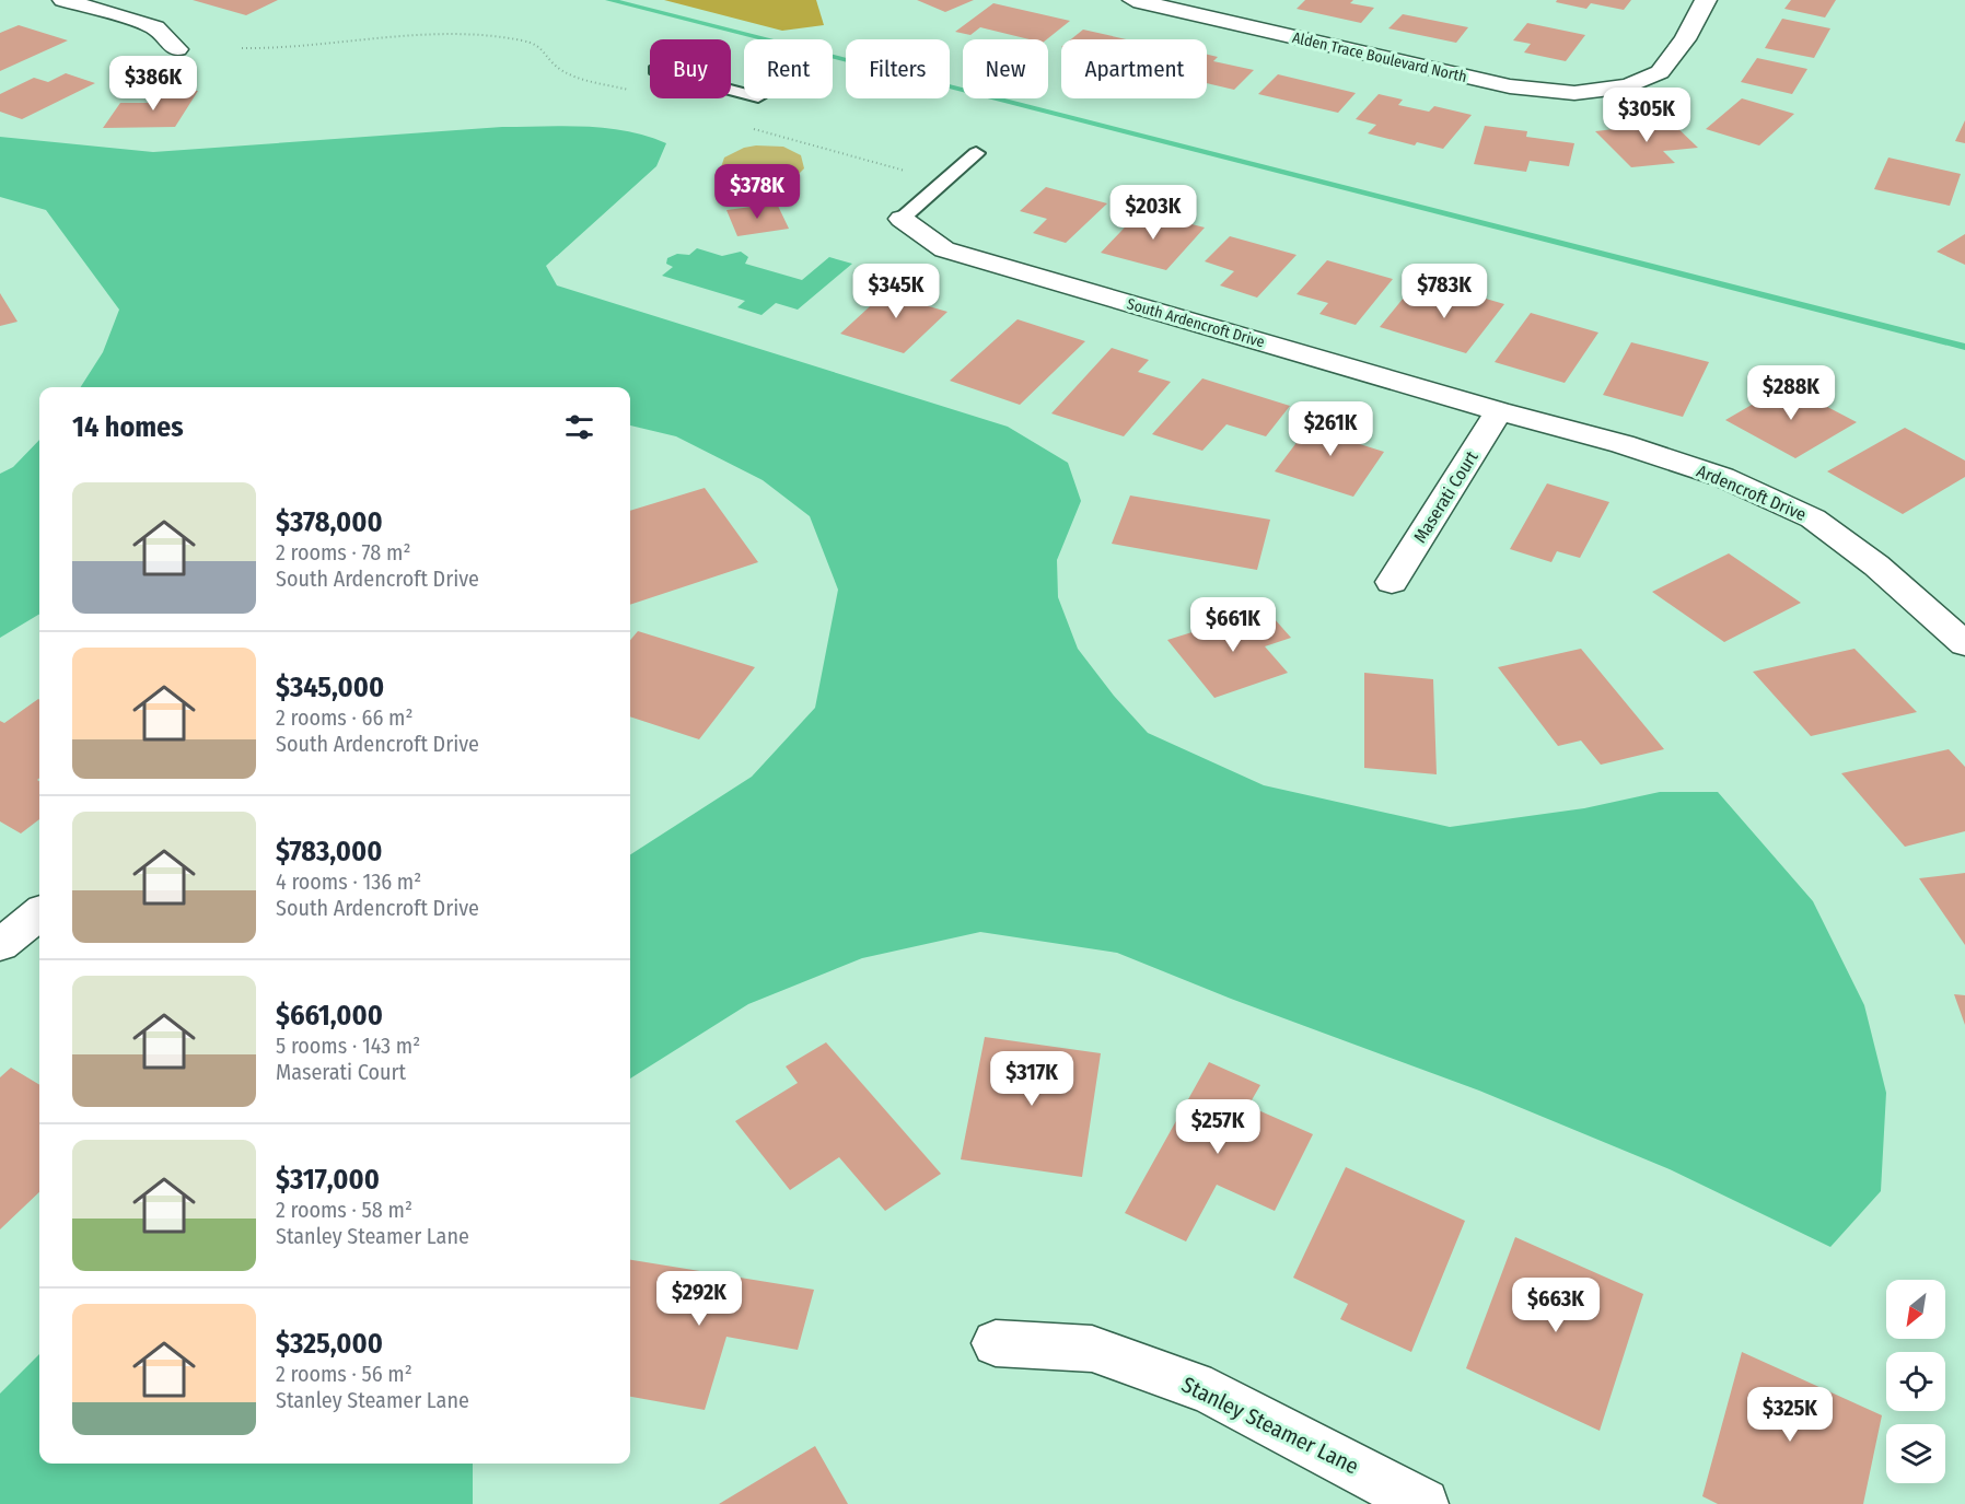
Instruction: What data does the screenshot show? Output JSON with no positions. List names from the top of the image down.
{
  "streets": {
    "street": [
      "Alden Trace Boulevard North",
      "South Ardencroft Drive",
      "Ardencroft Drive",
      "Maserati Court",
      "Stanley Steamer Lane"
    ]
  },
  "crossings": [
    ["South Ardencroft Drive", "Ardencroft Drive"],
    ["South Ardencroft Drive", "Maserati Court"],
    ["Ardencroft Drive", "Maserati Court"]
  ],
  "north": "bottom left",
  "page": {
    "chip": [
      "Buy",
      "Rent",
      "Filters",
      "New",
      "Apartment"
    ],
    "price": [
      "$386K",
      "$305K",
      "$378K",
      "$203K",
      "$345K",
      "$783K",
      "$288K",
      "$261K",
      "$661K",
      "$317K",
      "$257K",
      "$292K",
      "$663K",
      "$325K"
    ],
    "heading": "14 homes",
    "list": [
      {
        "name": "$378,000",
        "note": "2 rooms · 78 m² · South Ardencroft Drive"
      },
      {
        "name": "$345,000",
        "note": "2 rooms · 66 m² · South Ardencroft Drive"
      },
      {
        "name": "$783,000",
        "note": "4 rooms · 136 m² · South Ardencroft Drive"
      },
      {
        "name": "$661,000",
        "note": "5 rooms · 143 m² · Maserati Court"
      },
      {
        "name": "$317,000",
        "note": "2 rooms · 58 m² · Stanley Steamer Lane"
      },
      {
        "name": "$325,000",
        "note": "2 rooms · 56 m² · Stanley Steamer Lane"
      }
    ]
  }
}
